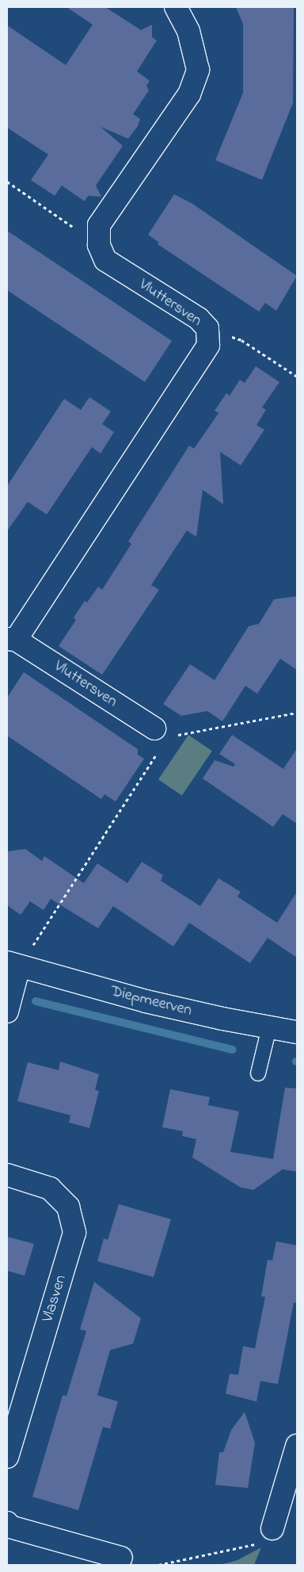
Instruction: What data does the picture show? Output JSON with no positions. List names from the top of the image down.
{
  "streets": {
    "street": ["Vluttersven", "Diepmeerven", "Vlasven"]
  }
}
